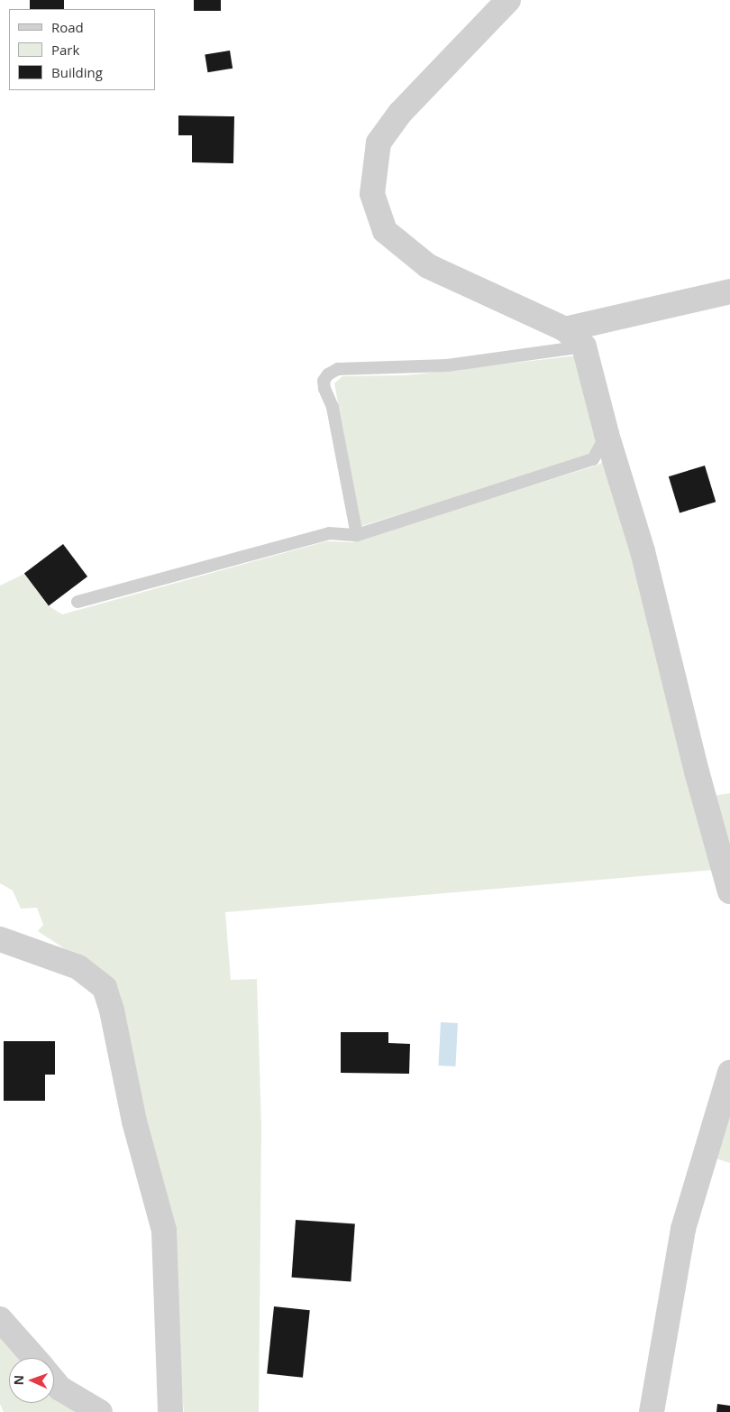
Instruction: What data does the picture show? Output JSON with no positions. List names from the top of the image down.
{
  "legend": ["Road", "Park", "Building"],
  "north": "left"
}
